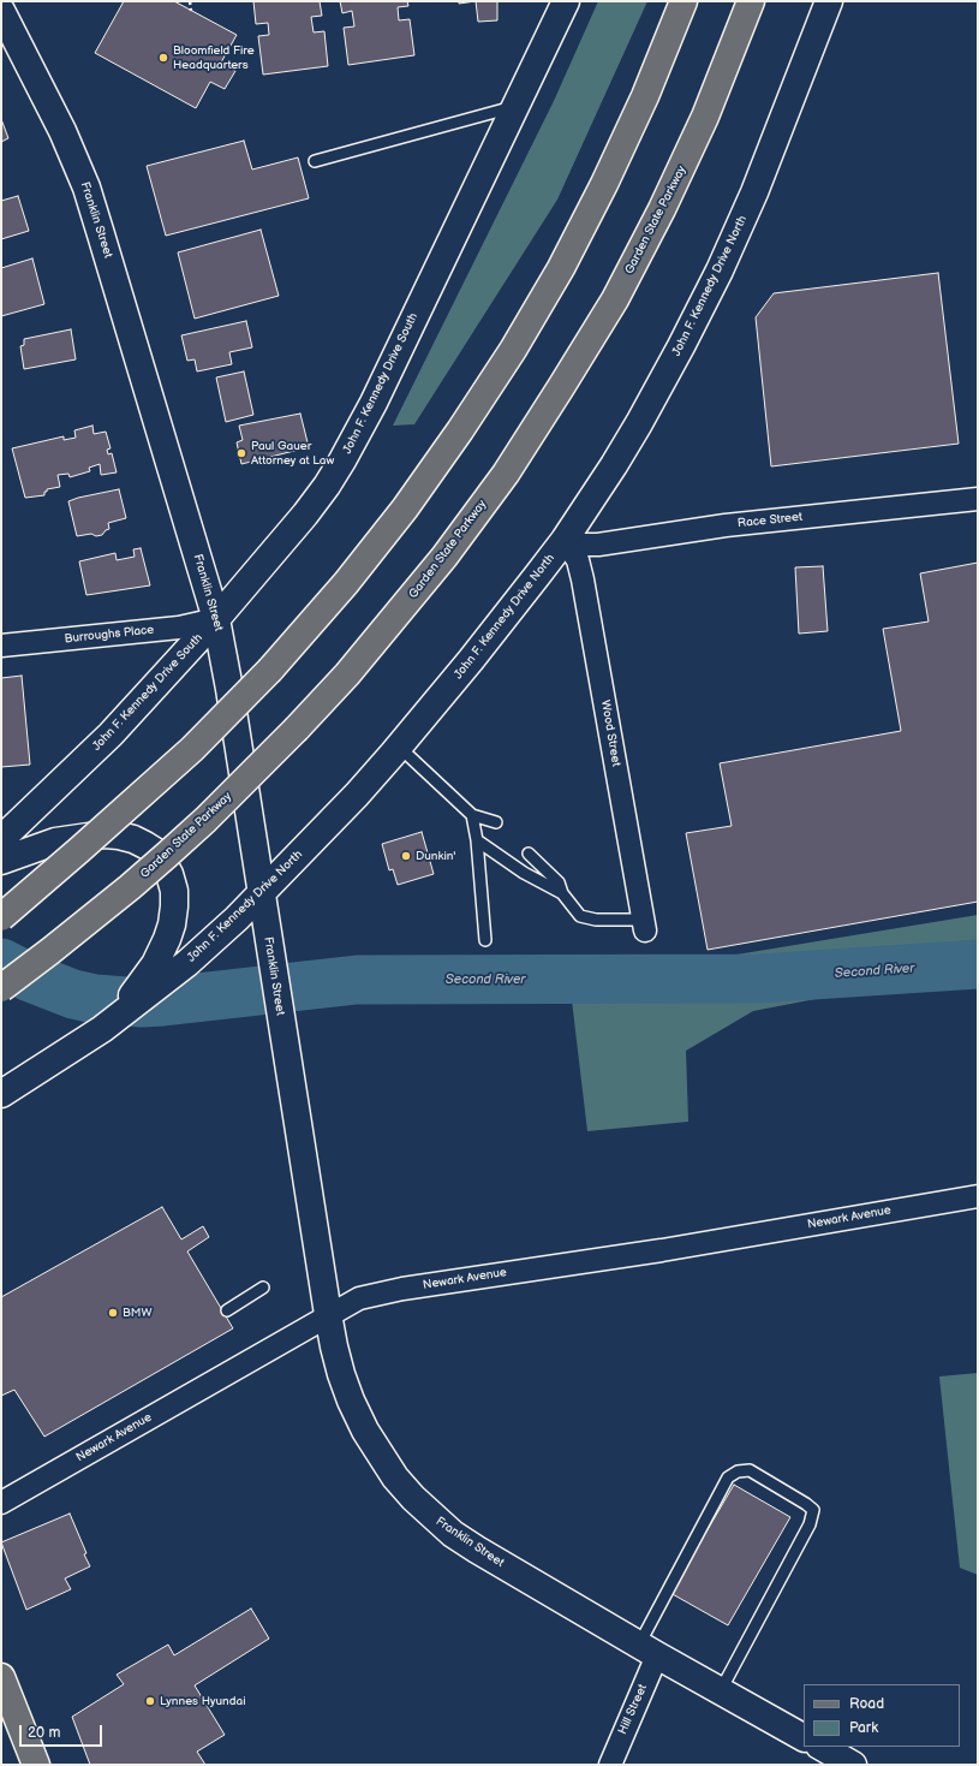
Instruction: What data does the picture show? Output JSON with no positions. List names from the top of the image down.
{
  "streets": {
    "main road": [
      "Franklin Street",
      "Garden State Parkway",
      "John F. Kennedy Drive North",
      "John F. Kennedy Drive South"
    ],
    "street": [
      "Race Street",
      "Burroughs Place",
      "Wood Street",
      "Newark Avenue",
      "Hill Street"
    ]
  },
  "crossings": [
    ["Franklin Street", "John F. Kennedy Drive North"],
    ["Franklin Street", "John F. Kennedy Drive South"],
    ["Franklin Street", "Burroughs Place"],
    ["Franklin Street", "Newark Avenue"],
    ["Franklin Street", "Hill Street"],
    ["John F. Kennedy Drive North", "Race Street"],
    ["John F. Kennedy Drive North", "Wood Street"],
    ["John F. Kennedy Drive South", "Burroughs Place"],
    ["Race Street", "Wood Street"]
  ],
  "water": ["Second River"],
  "places": [
    "Bloomfield Fire Headquarters",
    "Paul Gauer Attorney at Law",
    "Dunkin'",
    "BMW",
    "Lynnes Hyundai"
  ],
  "legend": ["Road", "Park"],
  "scale_bar": "20 m"
}
